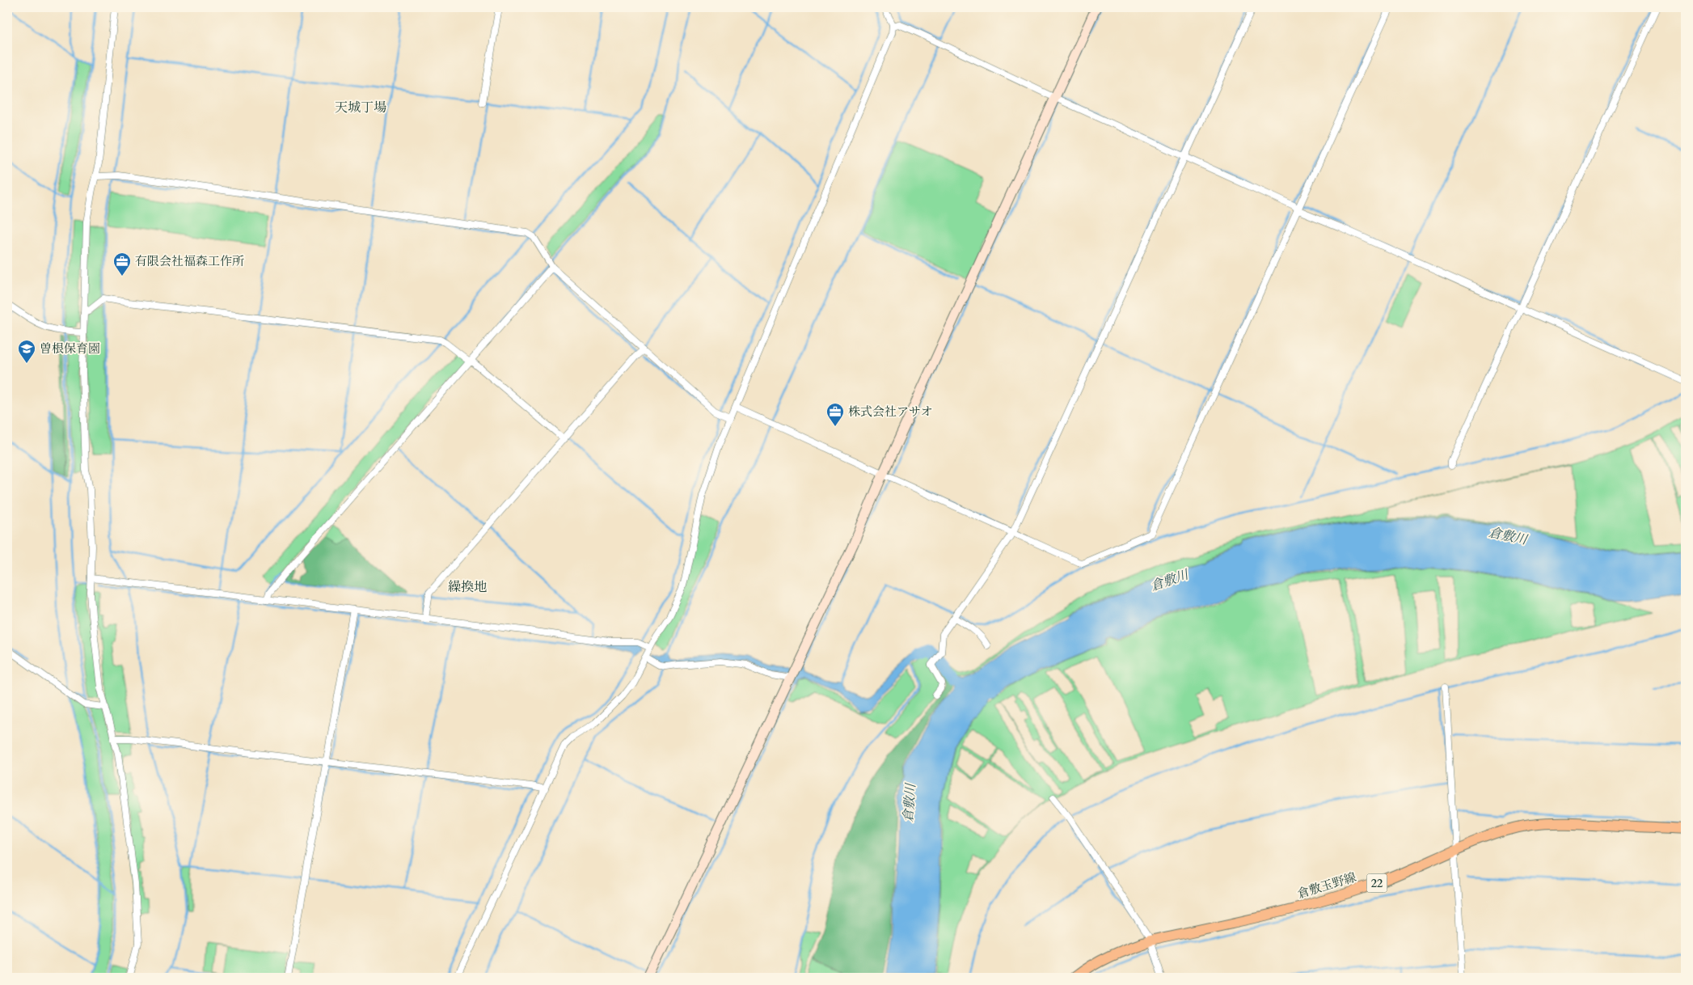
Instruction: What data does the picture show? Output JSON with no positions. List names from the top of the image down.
{
  "streets": {
    "main road": ["22", "倉敷玉野線"]
  },
  "districts": ["天城丁場", "繰換地"],
  "water": ["倉敷川"],
  "places": {
    "office": ["有限会社福森工作所", "株式会社アサオ"],
    "school or university": ["曽根保育園"]
  }
}
